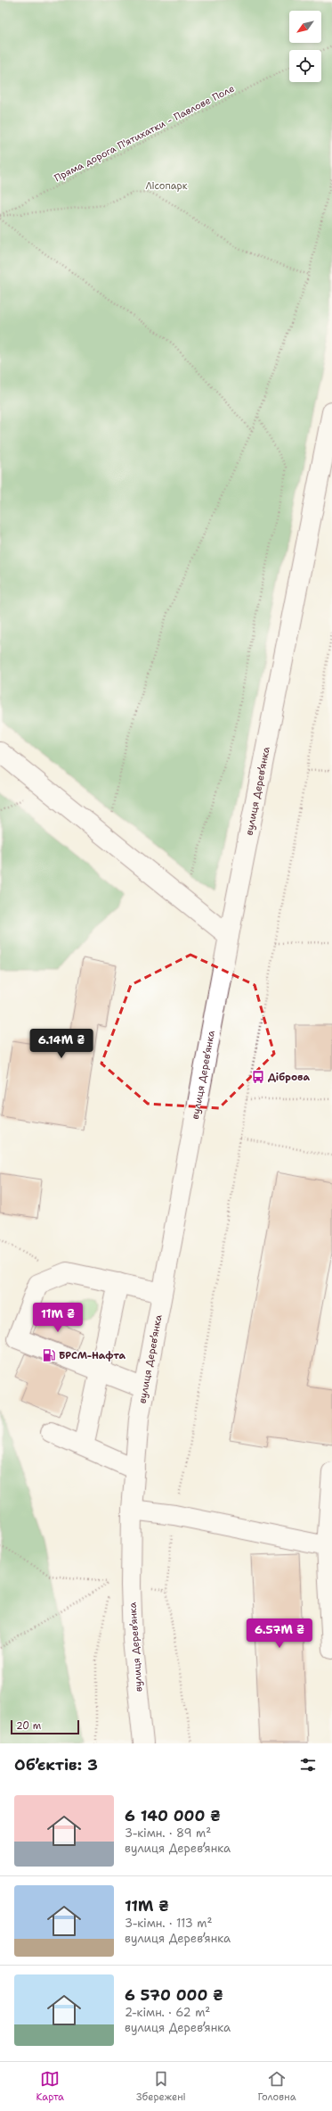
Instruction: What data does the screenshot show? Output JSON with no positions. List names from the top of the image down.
{
  "streets": {
    "main road": ["вулиця Дерев’янка"],
    "path": ["Пряма дорога П'ятихатки - Павлове Поле"]
  },
  "parks": ["Лісопарк"],
  "places": {
    "bus stop": ["Діброва"],
    "fuel station": ["БРСМ-Нафта"]
  },
  "scale_bar": "20 m",
  "north": "bottom left",
  "page": {
    "price": ["6.14M ₴", "11M ₴", "6.57M ₴"],
    "scale": "20 m",
    "heading": "Об’єктів: 3",
    "list": [
      {
        "name": "6 140 000 ₴",
        "note": "3-кімн. · 89 m² · вулиця Дерев’янка"
      },
      {
        "name": "11M ₴",
        "note": "3-кімн. · 113 m² · вулиця Дерев’янка"
      },
      {
        "name": "6 570 000 ₴",
        "note": "2-кімн. · 62 m² · вулиця Дерев’янка"
      }
    ],
    "tabs": ["Карта", "Збережені", "Головна"]
  }
}
